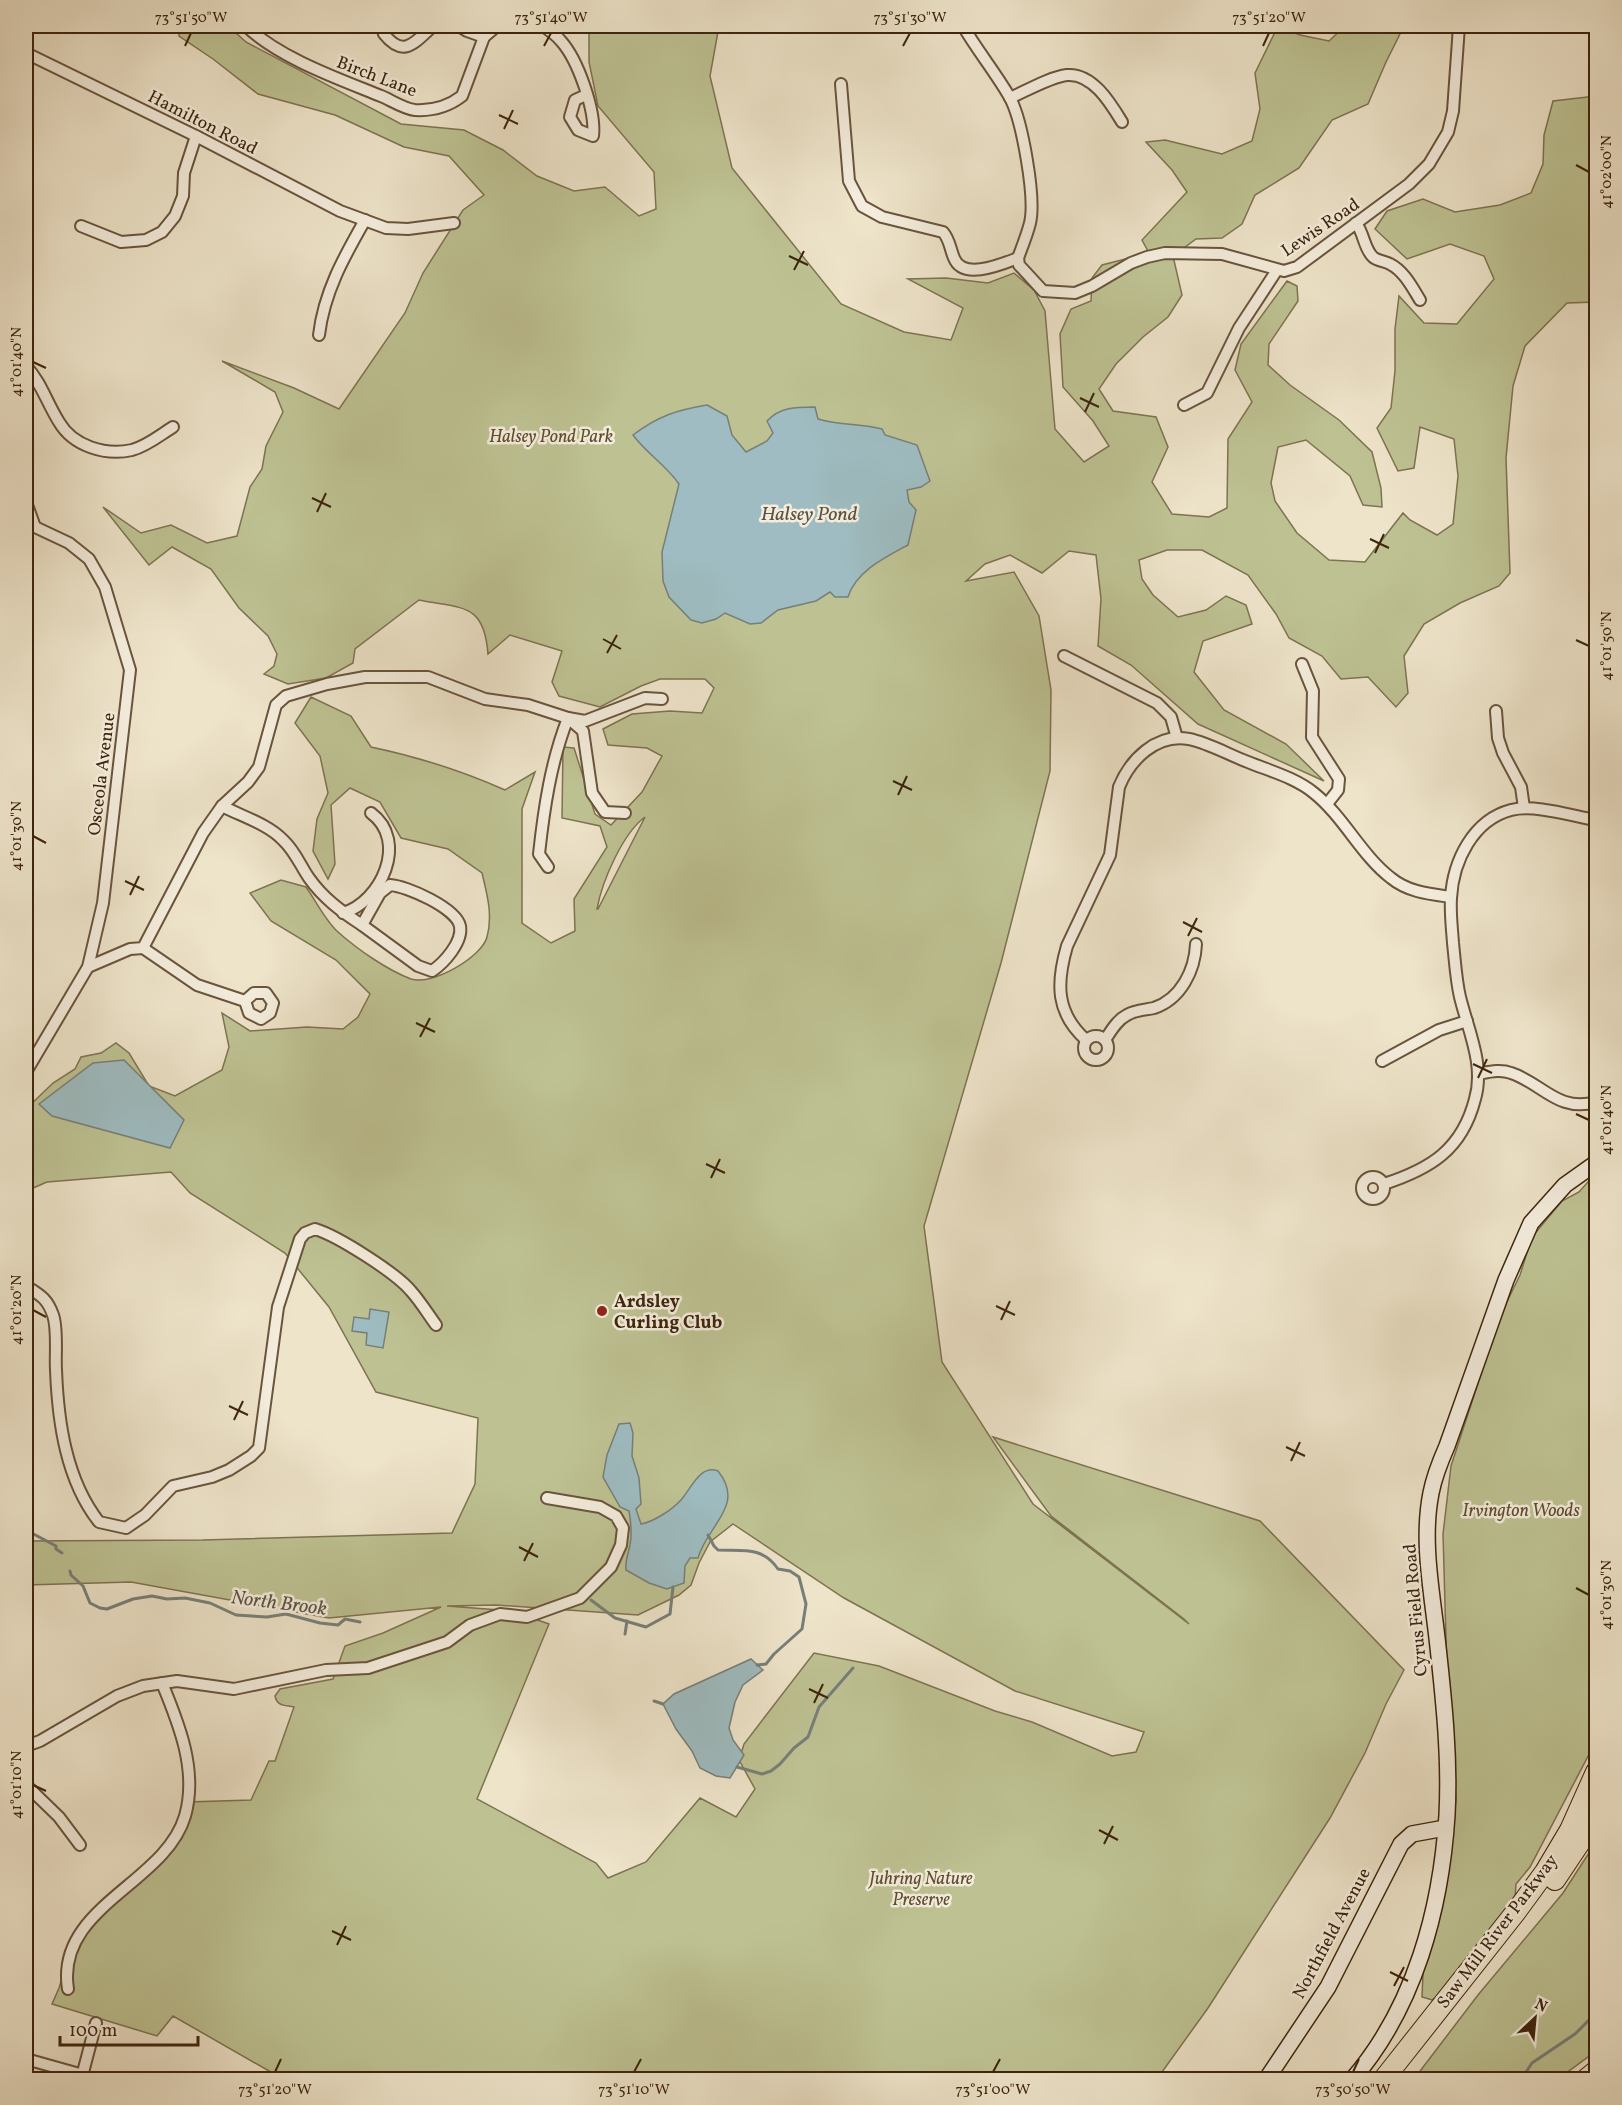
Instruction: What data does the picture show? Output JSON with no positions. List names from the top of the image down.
{
  "streets": {
    "highway": ["Saw Mill River Parkway"],
    "street": [
      "Birch Lane",
      "Hamilton Road",
      "Lewis Road",
      "Osceola Avenue",
      "Cyrus Field Road",
      "Northfield Avenue"
    ]
  },
  "crossings": [
    ["Cyrus Field Road", "Northfield Avenue"]
  ],
  "water": ["Halsey Pond", "North Brook"],
  "parks": ["Halsey Pond Park", "Irvington Woods", "Juhring Nature Preserve"],
  "places": ["Ardsley Curling Club"],
  "scale_bar": "100 m",
  "north": "top right",
  "coordinates": [
    "73°51'50\"W",
    "73°51'40\"W",
    "73°51'30\"W",
    "73°51'20\"W",
    "41°02'00\"N",
    "41°01'40\"N",
    "41°01'50\"N",
    "41°01'30\"N",
    "41°01'20\"N",
    "41°01'10\"N",
    "73°51'10\"W",
    "73°51'00\"W",
    "73°50'50\"W"
  ]
}
